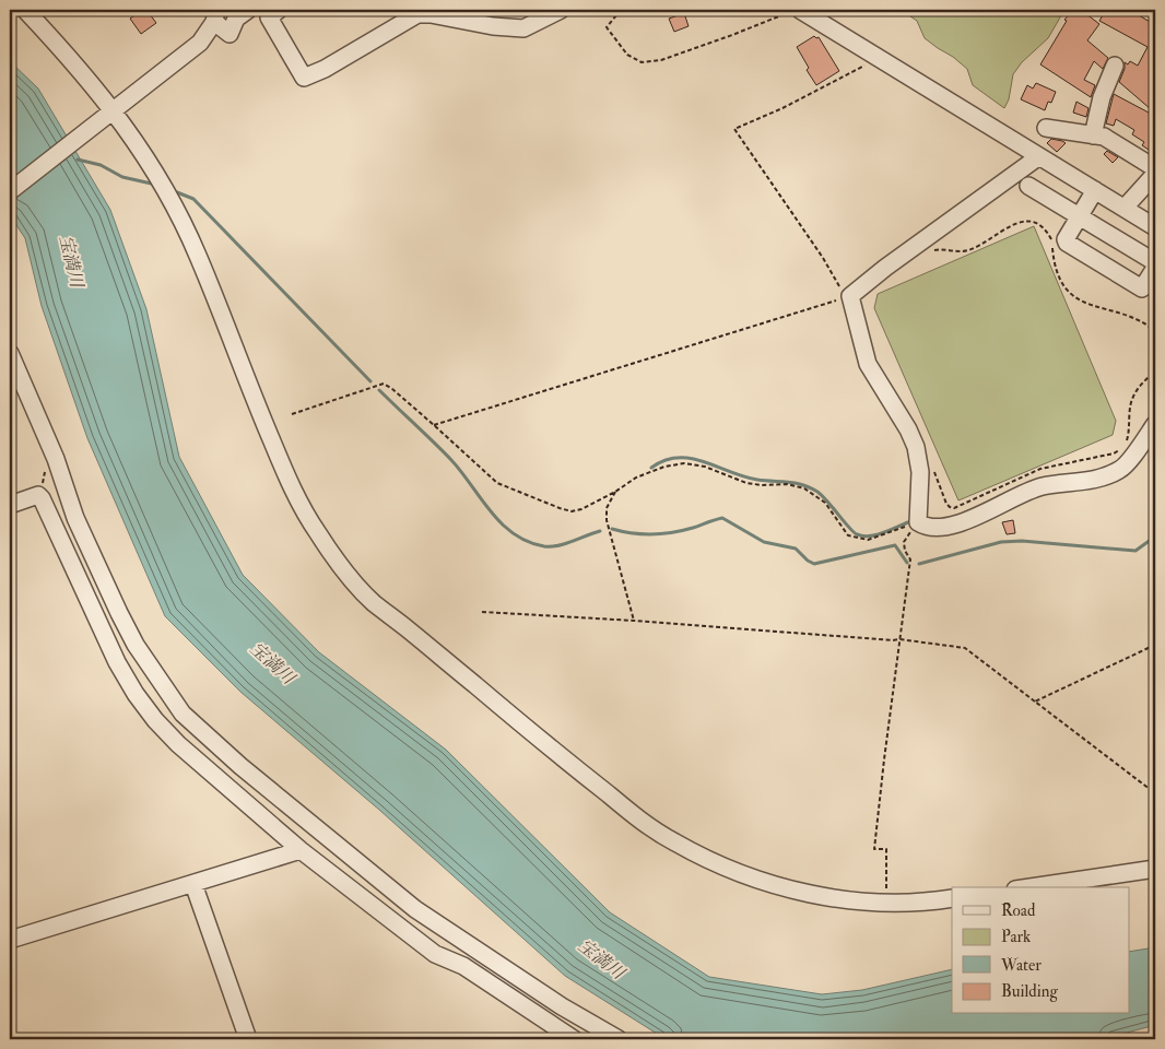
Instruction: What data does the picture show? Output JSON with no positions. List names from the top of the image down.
{
  "water": ["宝満川"],
  "legend": [
    "Road",
    "Park",
    "Water",
    "Building"
  ]
}
